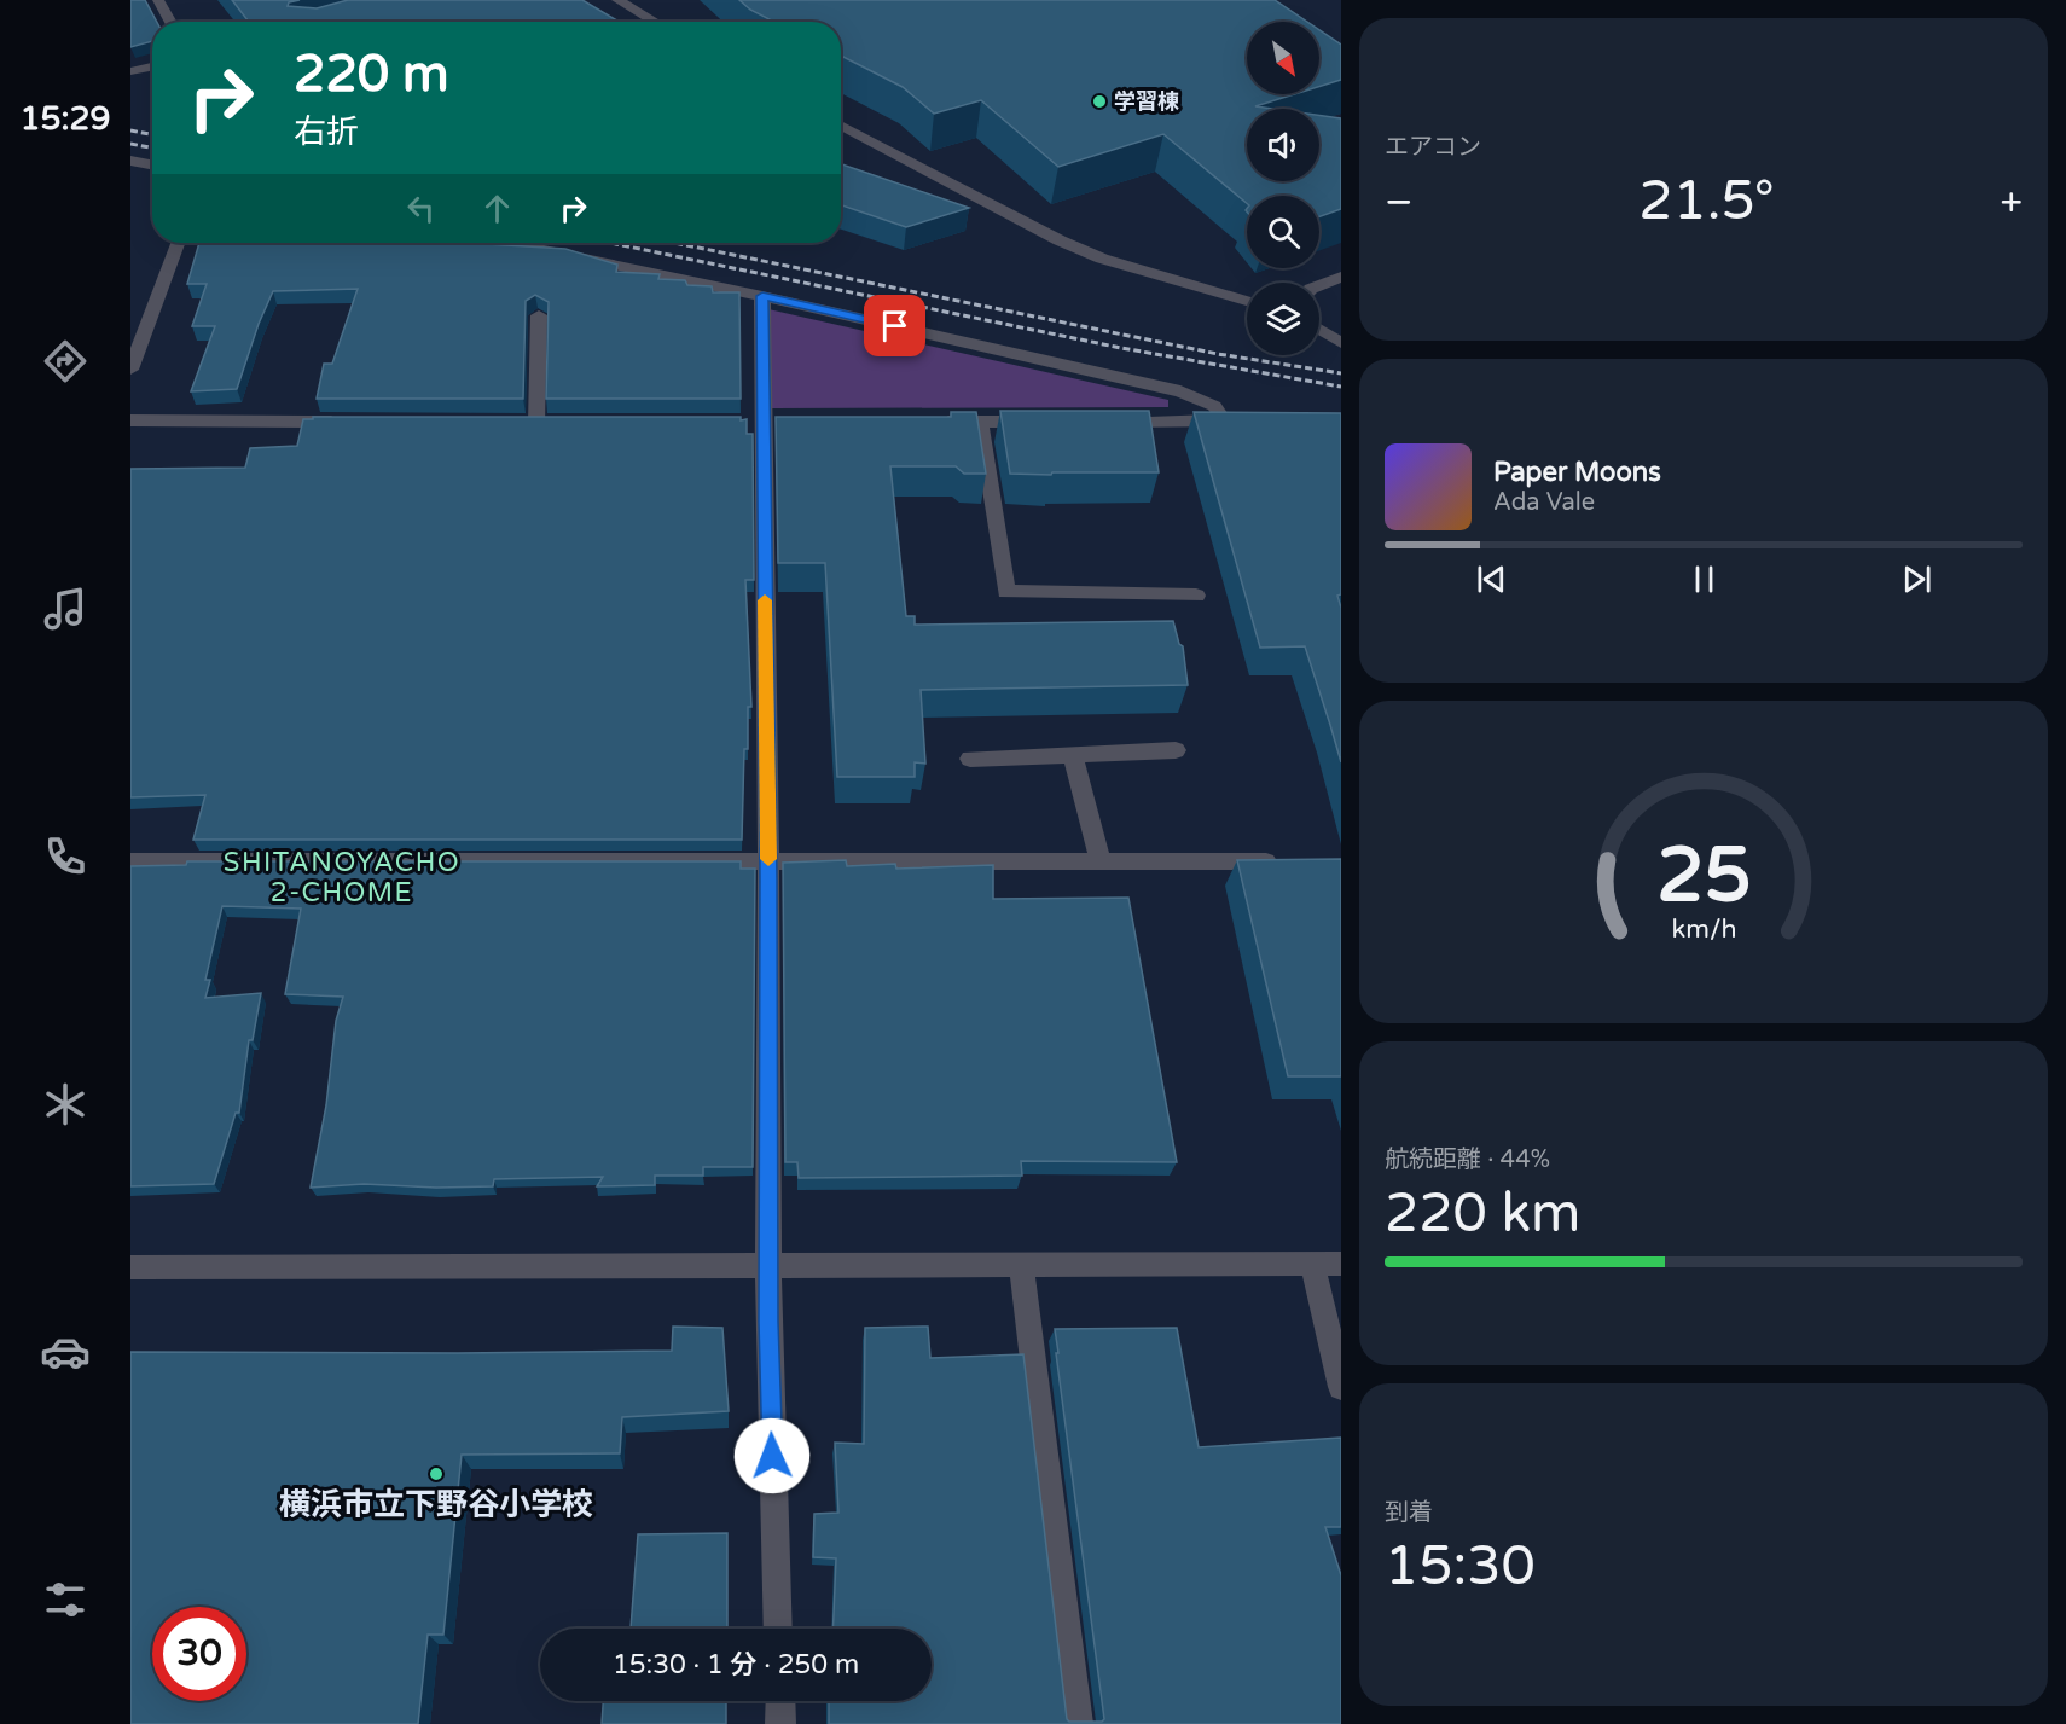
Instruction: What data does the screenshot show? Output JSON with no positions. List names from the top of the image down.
{
  "districts": ["SHITANOYACHO 2-CHOME"],
  "places": ["学習棟", "横浜市立下野谷小学校"],
  "north": "bottom right",
  "page": {
    "tabs": "15:29",
    "tile": [
      "エアコン",
      ["航続距離 · 44%", "220 km"],
      ["到着", "15:30"]
    ],
    "turn": ["220 m", "右折"],
    "heat": ["−", "21.5°", "+"],
    "song": ["Paper Moons", "Ada Vale"],
    "limit": "30",
    "trip": "15:30 · 1 分 · 250 m",
    "gauge": ["25", "km/h"]
  }
}
